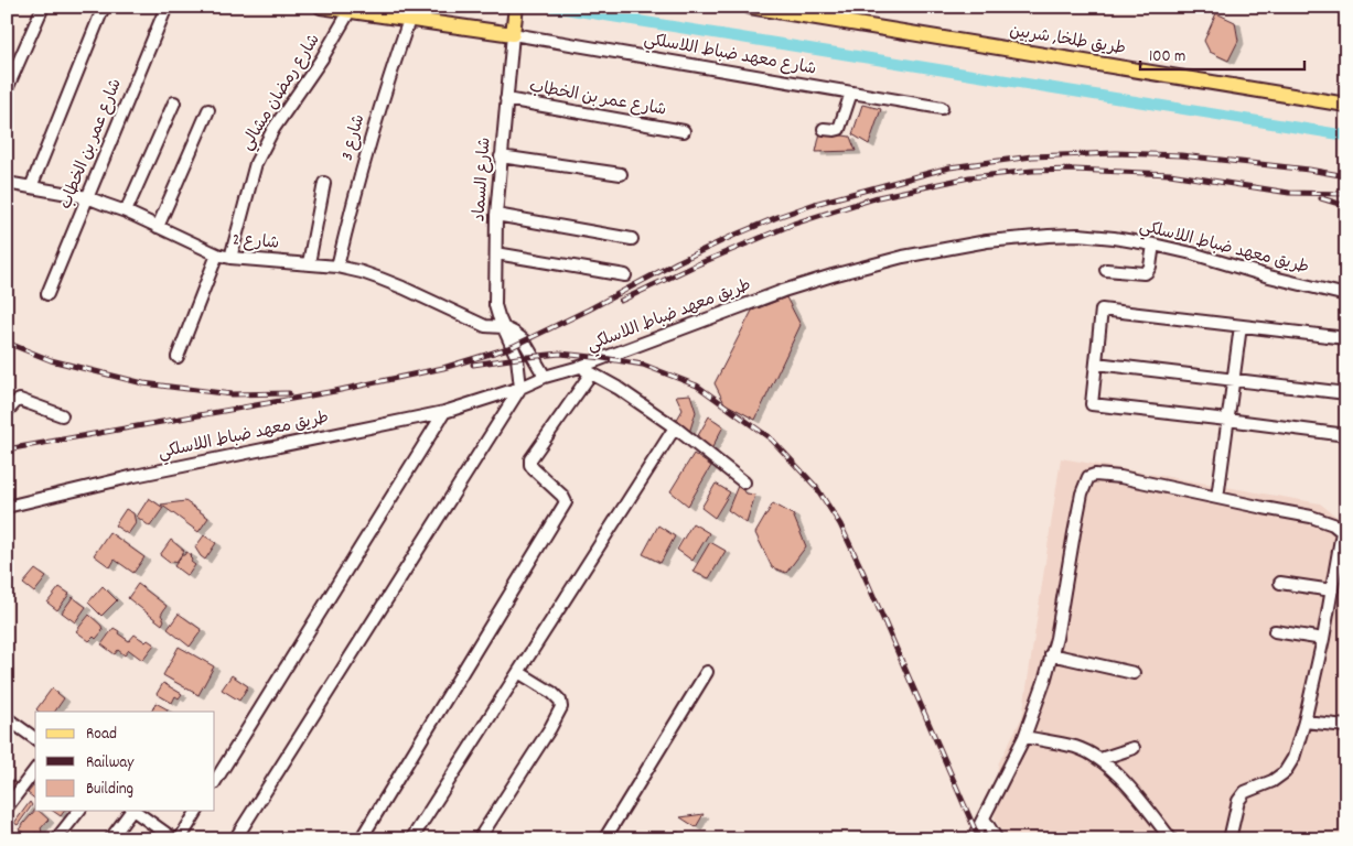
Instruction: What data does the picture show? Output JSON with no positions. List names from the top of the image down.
{
  "streets": {
    "main road": ["طريق طلخا, شربين"],
    "street": [
      "شارع معهد ضباط اللاسلكي",
      "شارع رمضان مشالي",
      "شارع عمر بن الخطاب",
      "شارع 3",
      "شارع السماد",
      "شارع 2",
      "طريق معهد ضباط اللاسلكي"
    ]
  },
  "crossings": [
    ["شارع معهد ضباط اللاسلكي", "شارع السماد"],
    ["شارع رمضان مشالي", "شارع 2"],
    ["شارع عمر بن الخطاب", "شارع السماد"],
    ["شارع عمر بن الخطاب", "شارع 2"],
    ["شارع 3", "شارع 2"],
    ["شارع السماد", "شارع 2"],
    ["شارع السماد", "طريق معهد ضباط اللاسلكي"]
  ],
  "legend": ["Road", "Railway", "Building"],
  "scale_bar": "100 m"
}
